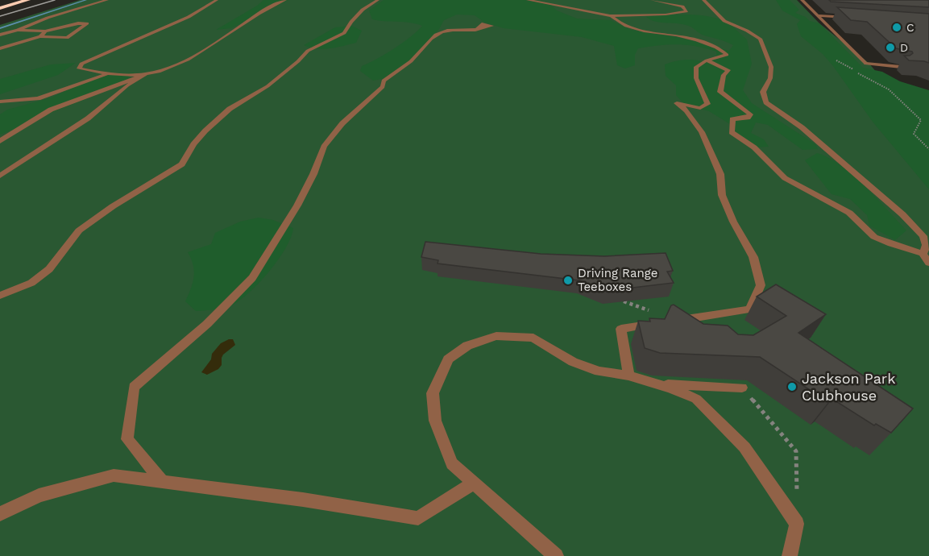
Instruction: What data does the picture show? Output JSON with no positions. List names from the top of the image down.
{
  "places": [
    "C",
    "D",
    "Driving Range Teeboxes",
    "Jackson Park Clubhouse"
  ]
}
